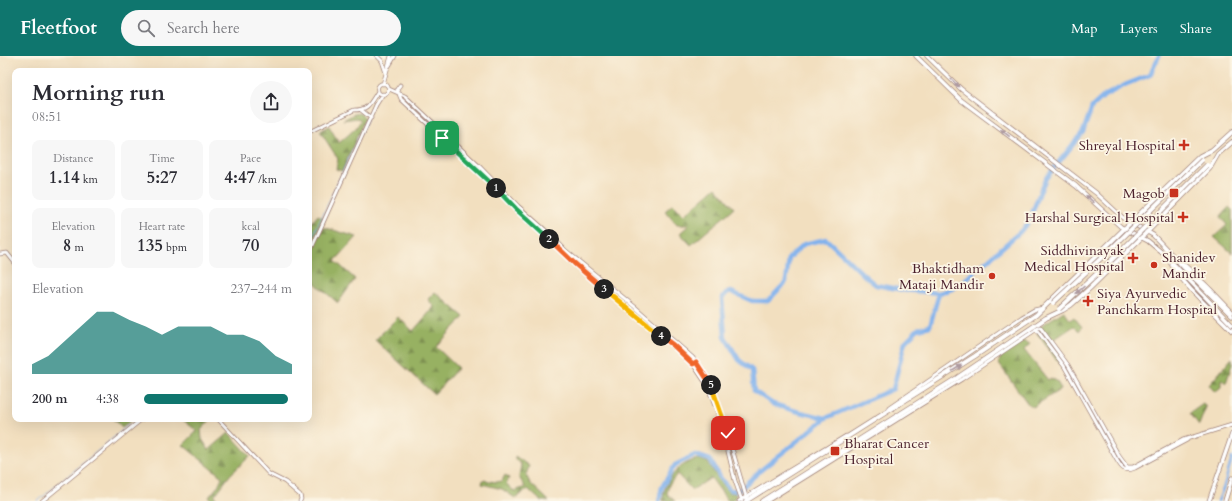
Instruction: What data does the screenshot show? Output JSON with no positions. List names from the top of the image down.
{
  "places": {
    "health": [
      "Shreyal Hospital",
      "Harshal Surgical Hospital",
      "Siddhivinayak Medical Hospital",
      "Siya Ayurvedic Panchkarm Hospital"
    ],
    "transit": ["Magob", "Bharat Cancer Hospital"],
    "other": ["Shanidev Mandir", "Bhaktidham Mataji Mandir"]
  },
  "page": {
    "header": "Fleetfoot",
    "search": "Search here",
    "nav": ["Map", "Layers", "Share"],
    "heading": ["Morning run", "08:51"],
    "stats": [
      ["Distance", "1.14 km"],
      ["Time", "5:27"],
      ["Pace", "4:47 /km"],
      ["Elevation", "8 m"],
      ["Heart rate", "135 bpm"],
      ["kcal", "70"]
    ],
    "pins": [
      "1",
      "2",
      "3",
      "4",
      "5"
    ],
    "chart": ["Elevation", "237–244 m"],
    "list": [
      {
        "name": "200 m",
        "note": "4:38"
      }
    ]
  }
}
